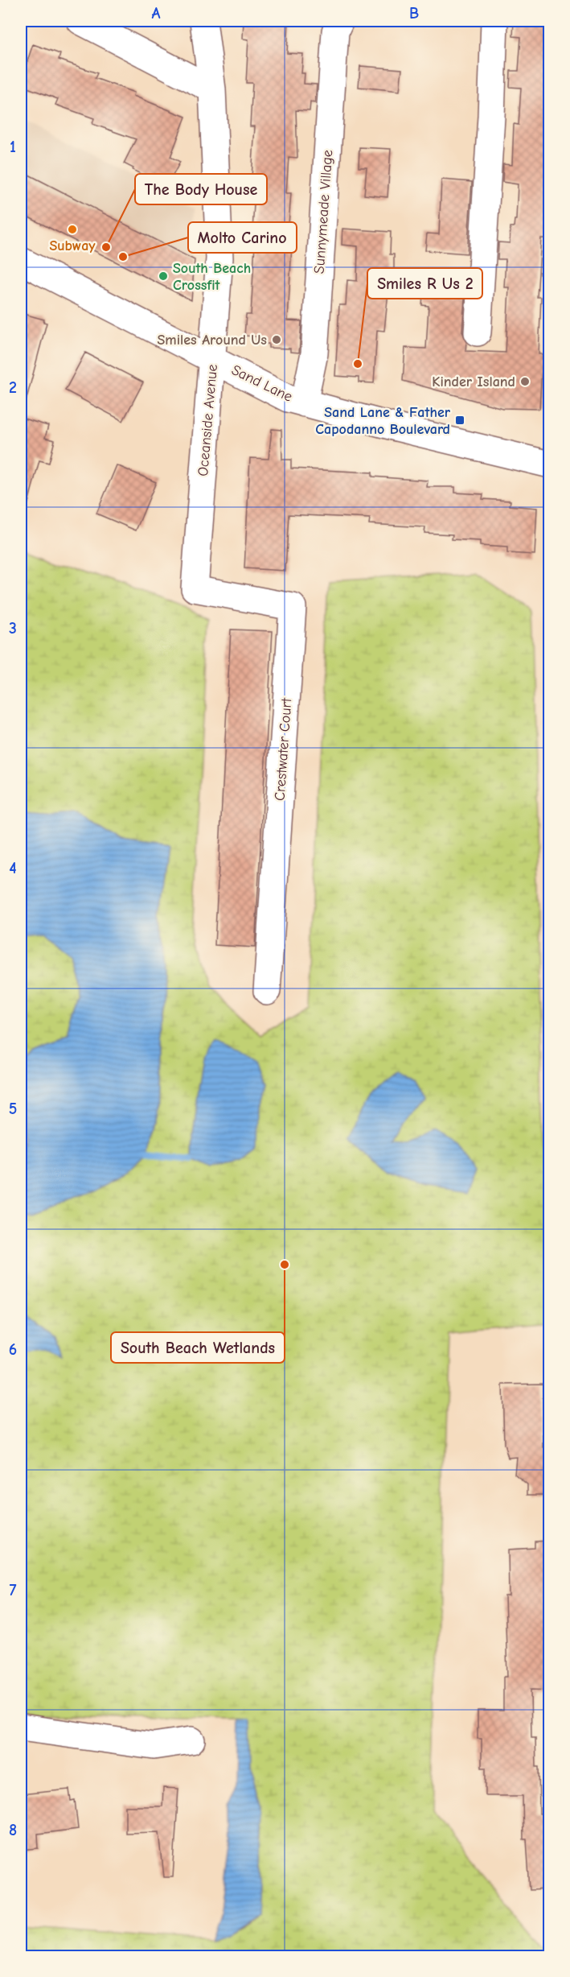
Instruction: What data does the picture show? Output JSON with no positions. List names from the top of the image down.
{
  "streets": {
    "street": [
      "Sunnymeade Village",
      "Sand Lane",
      "Oceanside Avenue",
      "Crestwater Court"
    ]
  },
  "crossings": [
    ["Sunnymeade Village", "Sand Lane"],
    ["Sand Lane", "Oceanside Avenue"],
    ["Oceanside Avenue", "Crestwater Court"]
  ],
  "places": {
    "other": [
      "Subway",
      "The Body House",
      "Molto Carino",
      "South Beach Crossfit",
      "Smiles Around Us",
      "Smiles R Us 2",
      "Kinder Island",
      "South Beach Wetlands"
    ],
    "transit": ["Sand Lane & Father Capodanno Boulevard"]
  },
  "grid": {
    "columns": ["A", "B"],
    "rows": [
      "1",
      "2",
      "3",
      "4",
      "5",
      "6",
      "7",
      "8"
    ]
  }
}
